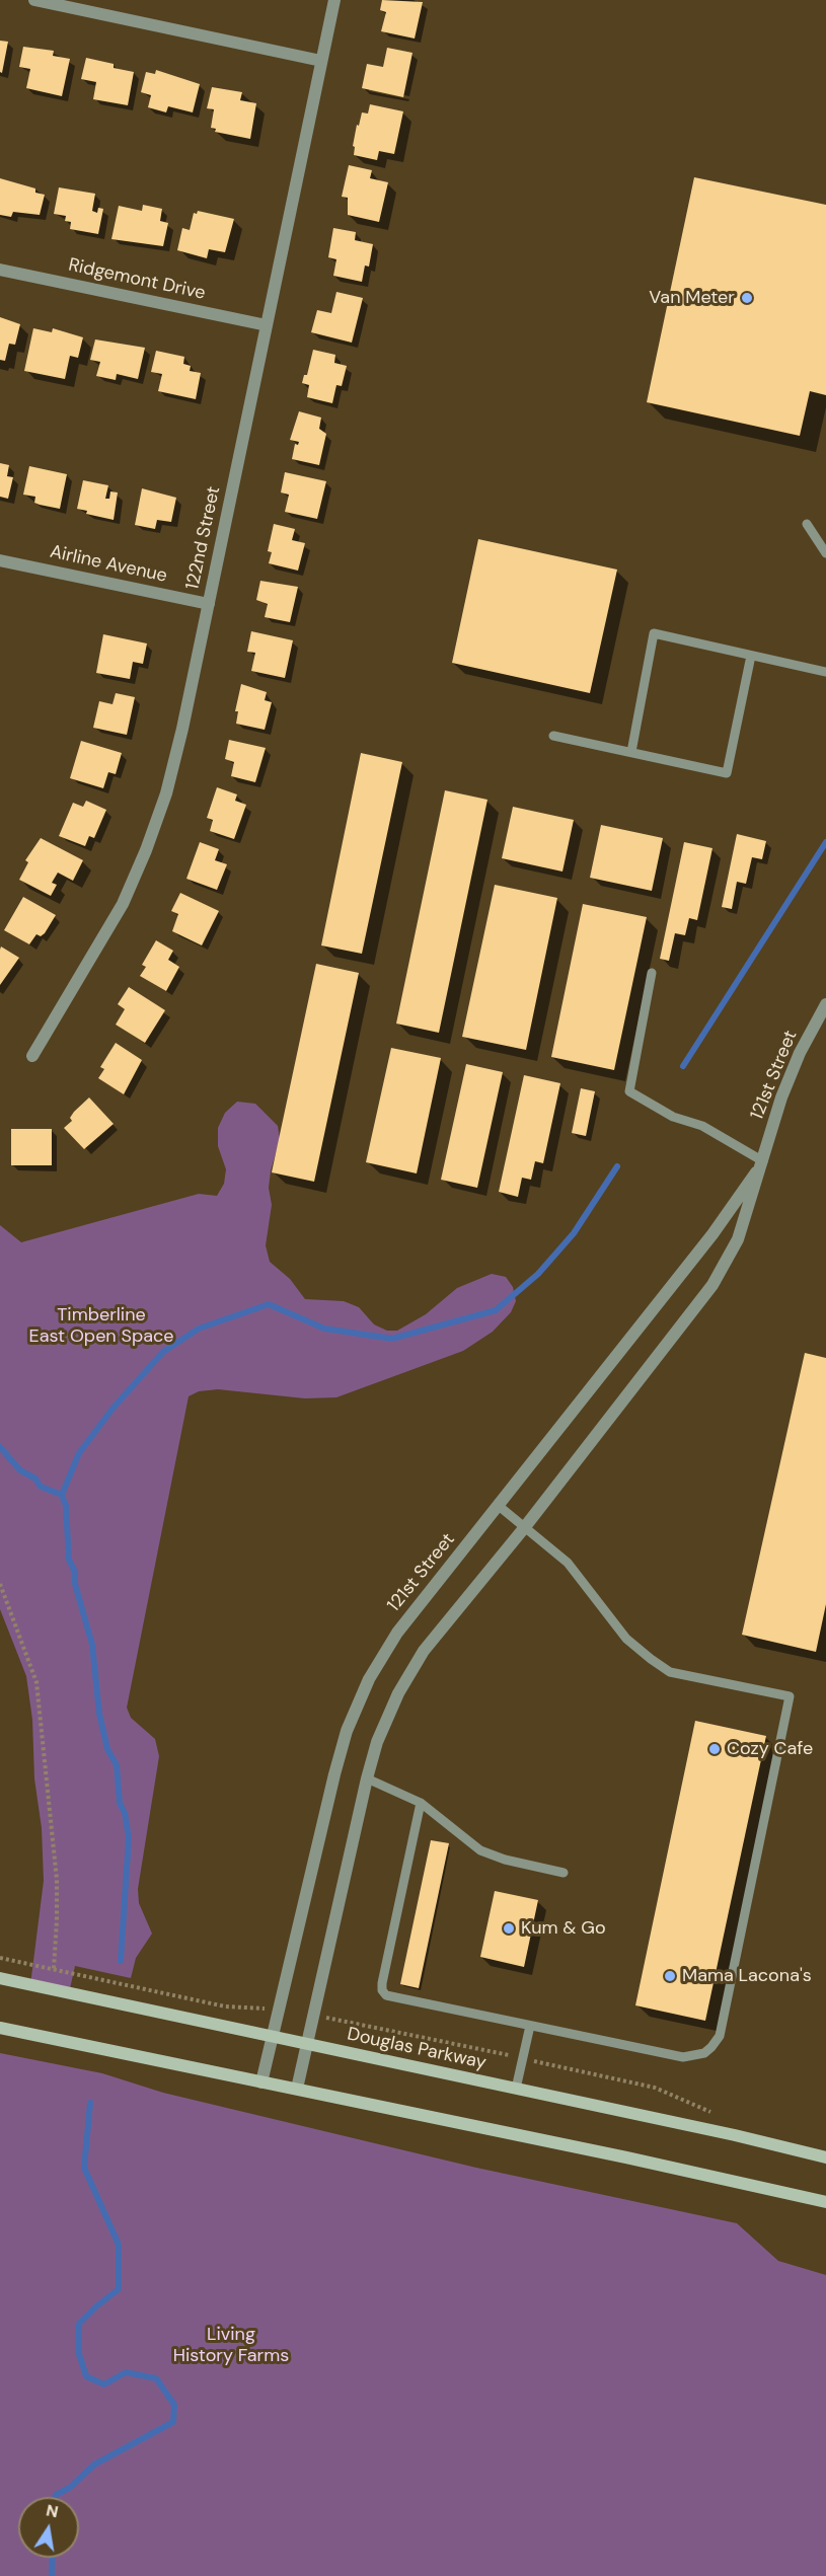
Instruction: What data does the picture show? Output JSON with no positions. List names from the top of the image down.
{
  "streets": {
    "main road": ["Douglas Parkway"],
    "street": [
      "Ridgemont Drive",
      "122nd Street",
      "Airline Avenue",
      "121st Street"
    ]
  },
  "crossings": [
    ["Ridgemont Drive", "122nd Street"],
    ["122nd Street", "Airline Avenue"],
    ["121st Street", "Douglas Parkway"]
  ],
  "parks": ["Timberline East Open Space", "Living History Farms"],
  "places": [
    "Van Meter",
    "Cozy Cafe",
    "Kum & Go",
    "Mama Lacona's"
  ],
  "north": "top"
}
